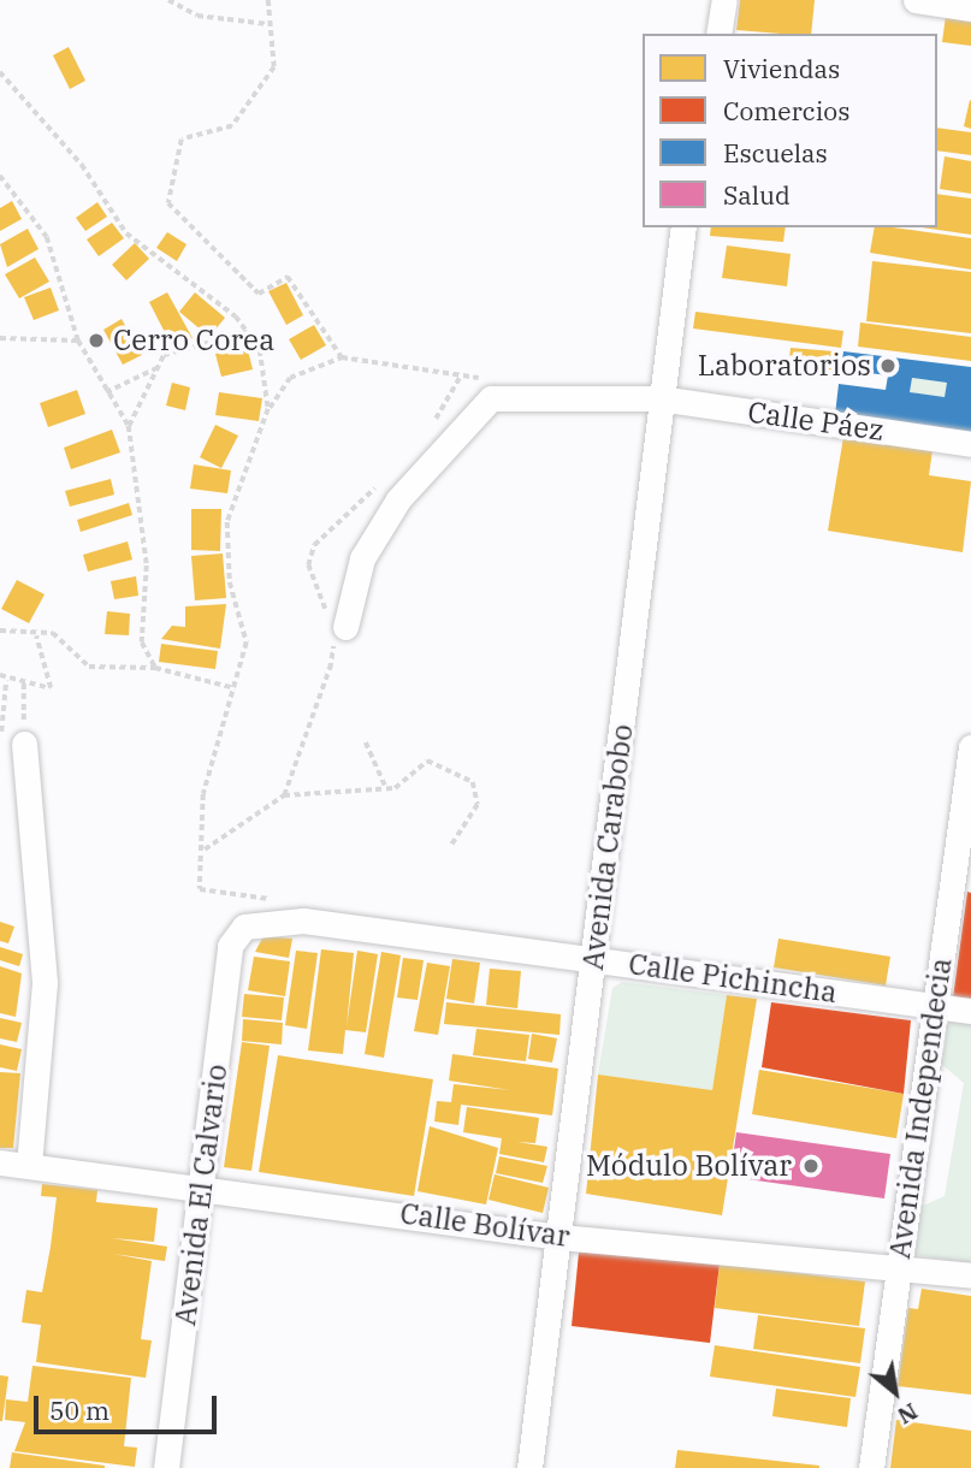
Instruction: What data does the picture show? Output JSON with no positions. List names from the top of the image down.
{
  "streets": {
    "street": [
      "Calle Páez",
      "Avenida Carabobo",
      "Calle Pichincha",
      "Avenida Independecia",
      "Avenida El Calvario",
      "Calle Bolívar"
    ]
  },
  "crossings": [
    ["Calle Páez", "Avenida Carabobo"],
    ["Avenida Carabobo", "Calle Pichincha"],
    ["Avenida Carabobo", "Calle Bolívar"],
    ["Calle Pichincha", "Avenida Independecia"],
    ["Calle Pichincha", "Avenida El Calvario"],
    ["Avenida Independecia", "Calle Bolívar"],
    ["Avenida El Calvario", "Calle Bolívar"]
  ],
  "places": ["Cerro Corea", "Laboratorios", "Módulo Bolívar"],
  "legend": [
    "Viviendas",
    "Comercios",
    "Escuelas",
    "Salud"
  ],
  "scale_bar": "50 m",
  "north": "bottom right"
}
